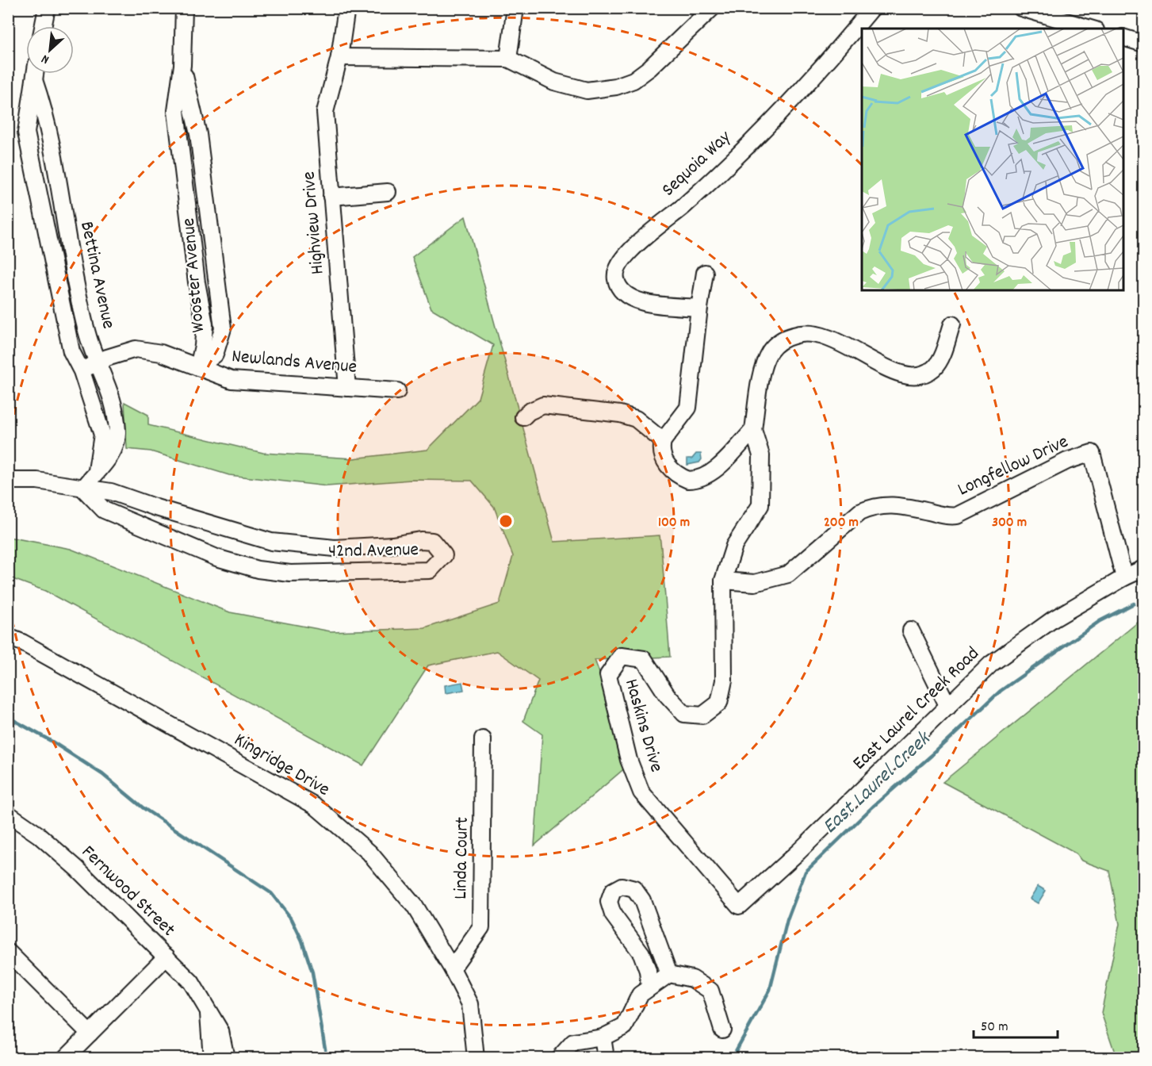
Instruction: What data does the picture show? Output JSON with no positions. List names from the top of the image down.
{
  "streets": {
    "street": [
      "Sequoia Way",
      "Highview Drive",
      "Bettina Avenue",
      "Wooster Avenue",
      "Newlands Avenue",
      "Longfellow Drive",
      "42nd Avenue",
      "East Laurel Creek Road",
      "Haskins Drive",
      "Kingridge Drive",
      "Linda Court",
      "Fernwood Street"
    ]
  },
  "crossings": [
    ["Highview Drive", "Newlands Avenue"],
    ["Bettina Avenue", "Newlands Avenue"],
    ["Bettina Avenue", "42nd Avenue"],
    ["Wooster Avenue", "Newlands Avenue"],
    ["Longfellow Drive", "East Laurel Creek Road"],
    ["Longfellow Drive", "Haskins Drive"],
    ["East Laurel Creek Road", "Haskins Drive"],
    ["Kingridge Drive", "Linda Court"]
  ],
  "water": ["East Laurel Creek"],
  "scale_bar": "50 m",
  "north": "bottom left",
  "rings": ["100 m", "200 m", "300 m"]
}
